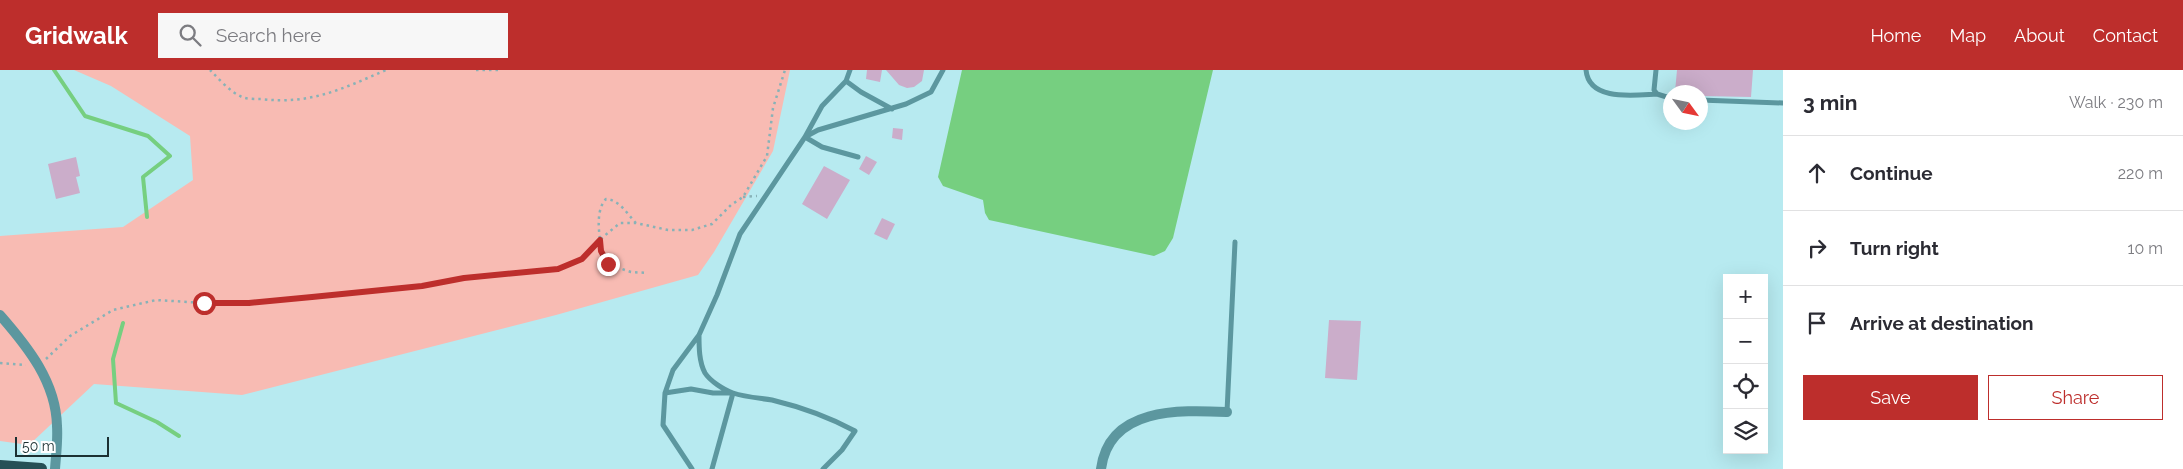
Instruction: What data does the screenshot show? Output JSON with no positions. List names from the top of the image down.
{
  "scale_bar": "50 m",
  "north": "bottom right",
  "page": {
    "header": "Gridwalk",
    "search": "Search here",
    "nav": [
      "Home",
      "Map",
      "About",
      "Contact"
    ],
    "heading": ["3 min", "Walk · 230 m"],
    "list": [
      ["Continue", "220 m"],
      ["Turn right", "10 m"],
      "Arrive at destination"
    ],
    "map_buttons": ["+", "−"],
    "buttons": ["Save", "Share"],
    "scale": "50 m"
  }
}
